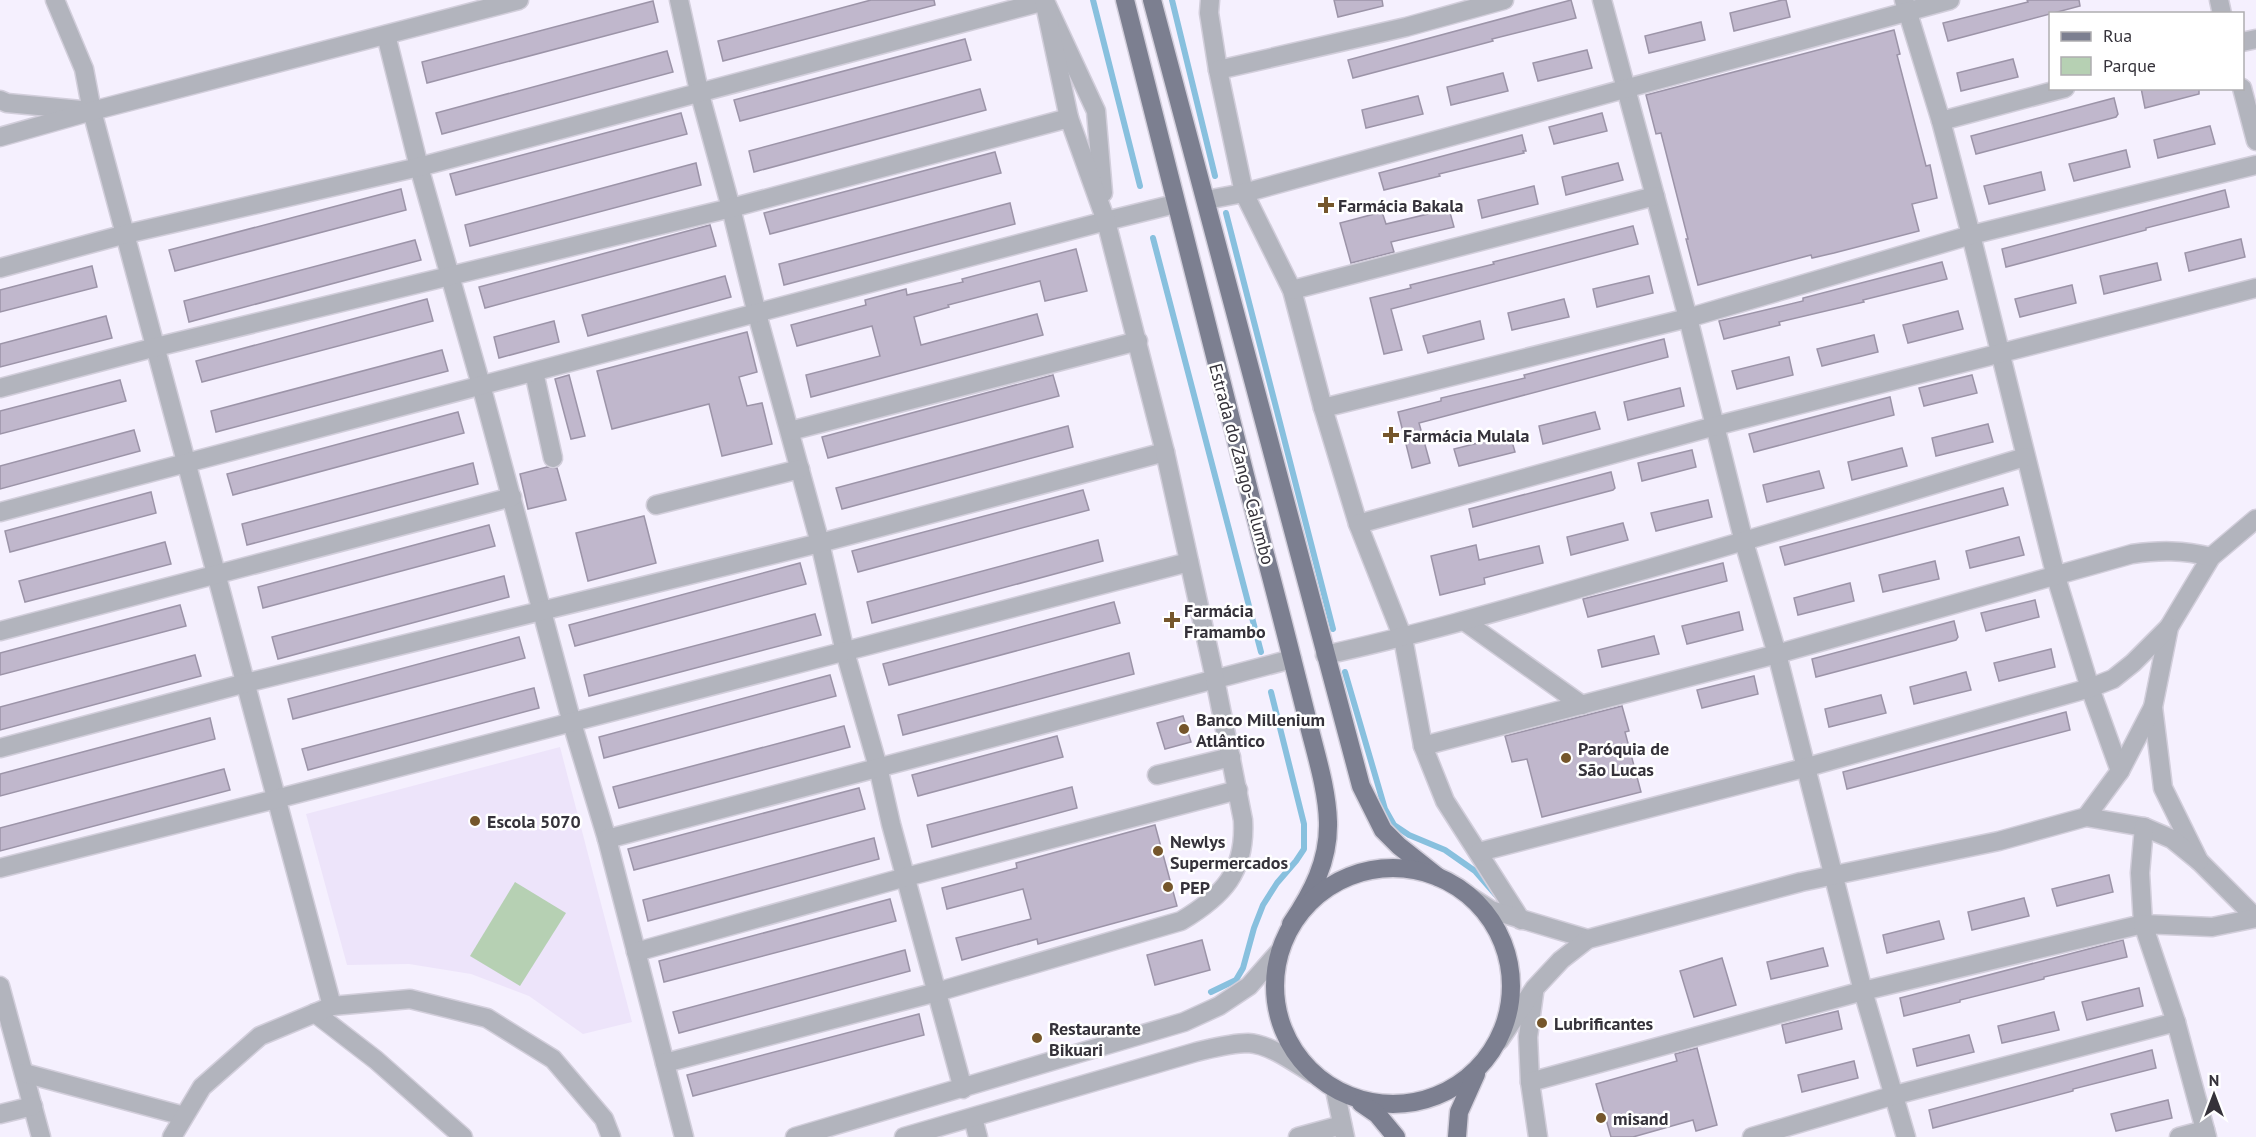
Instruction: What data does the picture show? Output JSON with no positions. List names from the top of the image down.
{
  "streets": {
    "main road": ["Estrada do Zango-Calumbo"]
  },
  "places": {
    "health": ["Farmácia Bakala", "Farmácia Mulala", "Farmácia Framambo"],
    "other": [
      "Banco Millenium Atlântico",
      "Paróquia de São Lucas",
      "Escola 5070",
      "Newlys Supermercados",
      "PEP",
      "Lubrificantes",
      "Restaurante Bikuari",
      "misand"
    ]
  },
  "legend": ["Rua", "Parque"],
  "north": "top"
}
